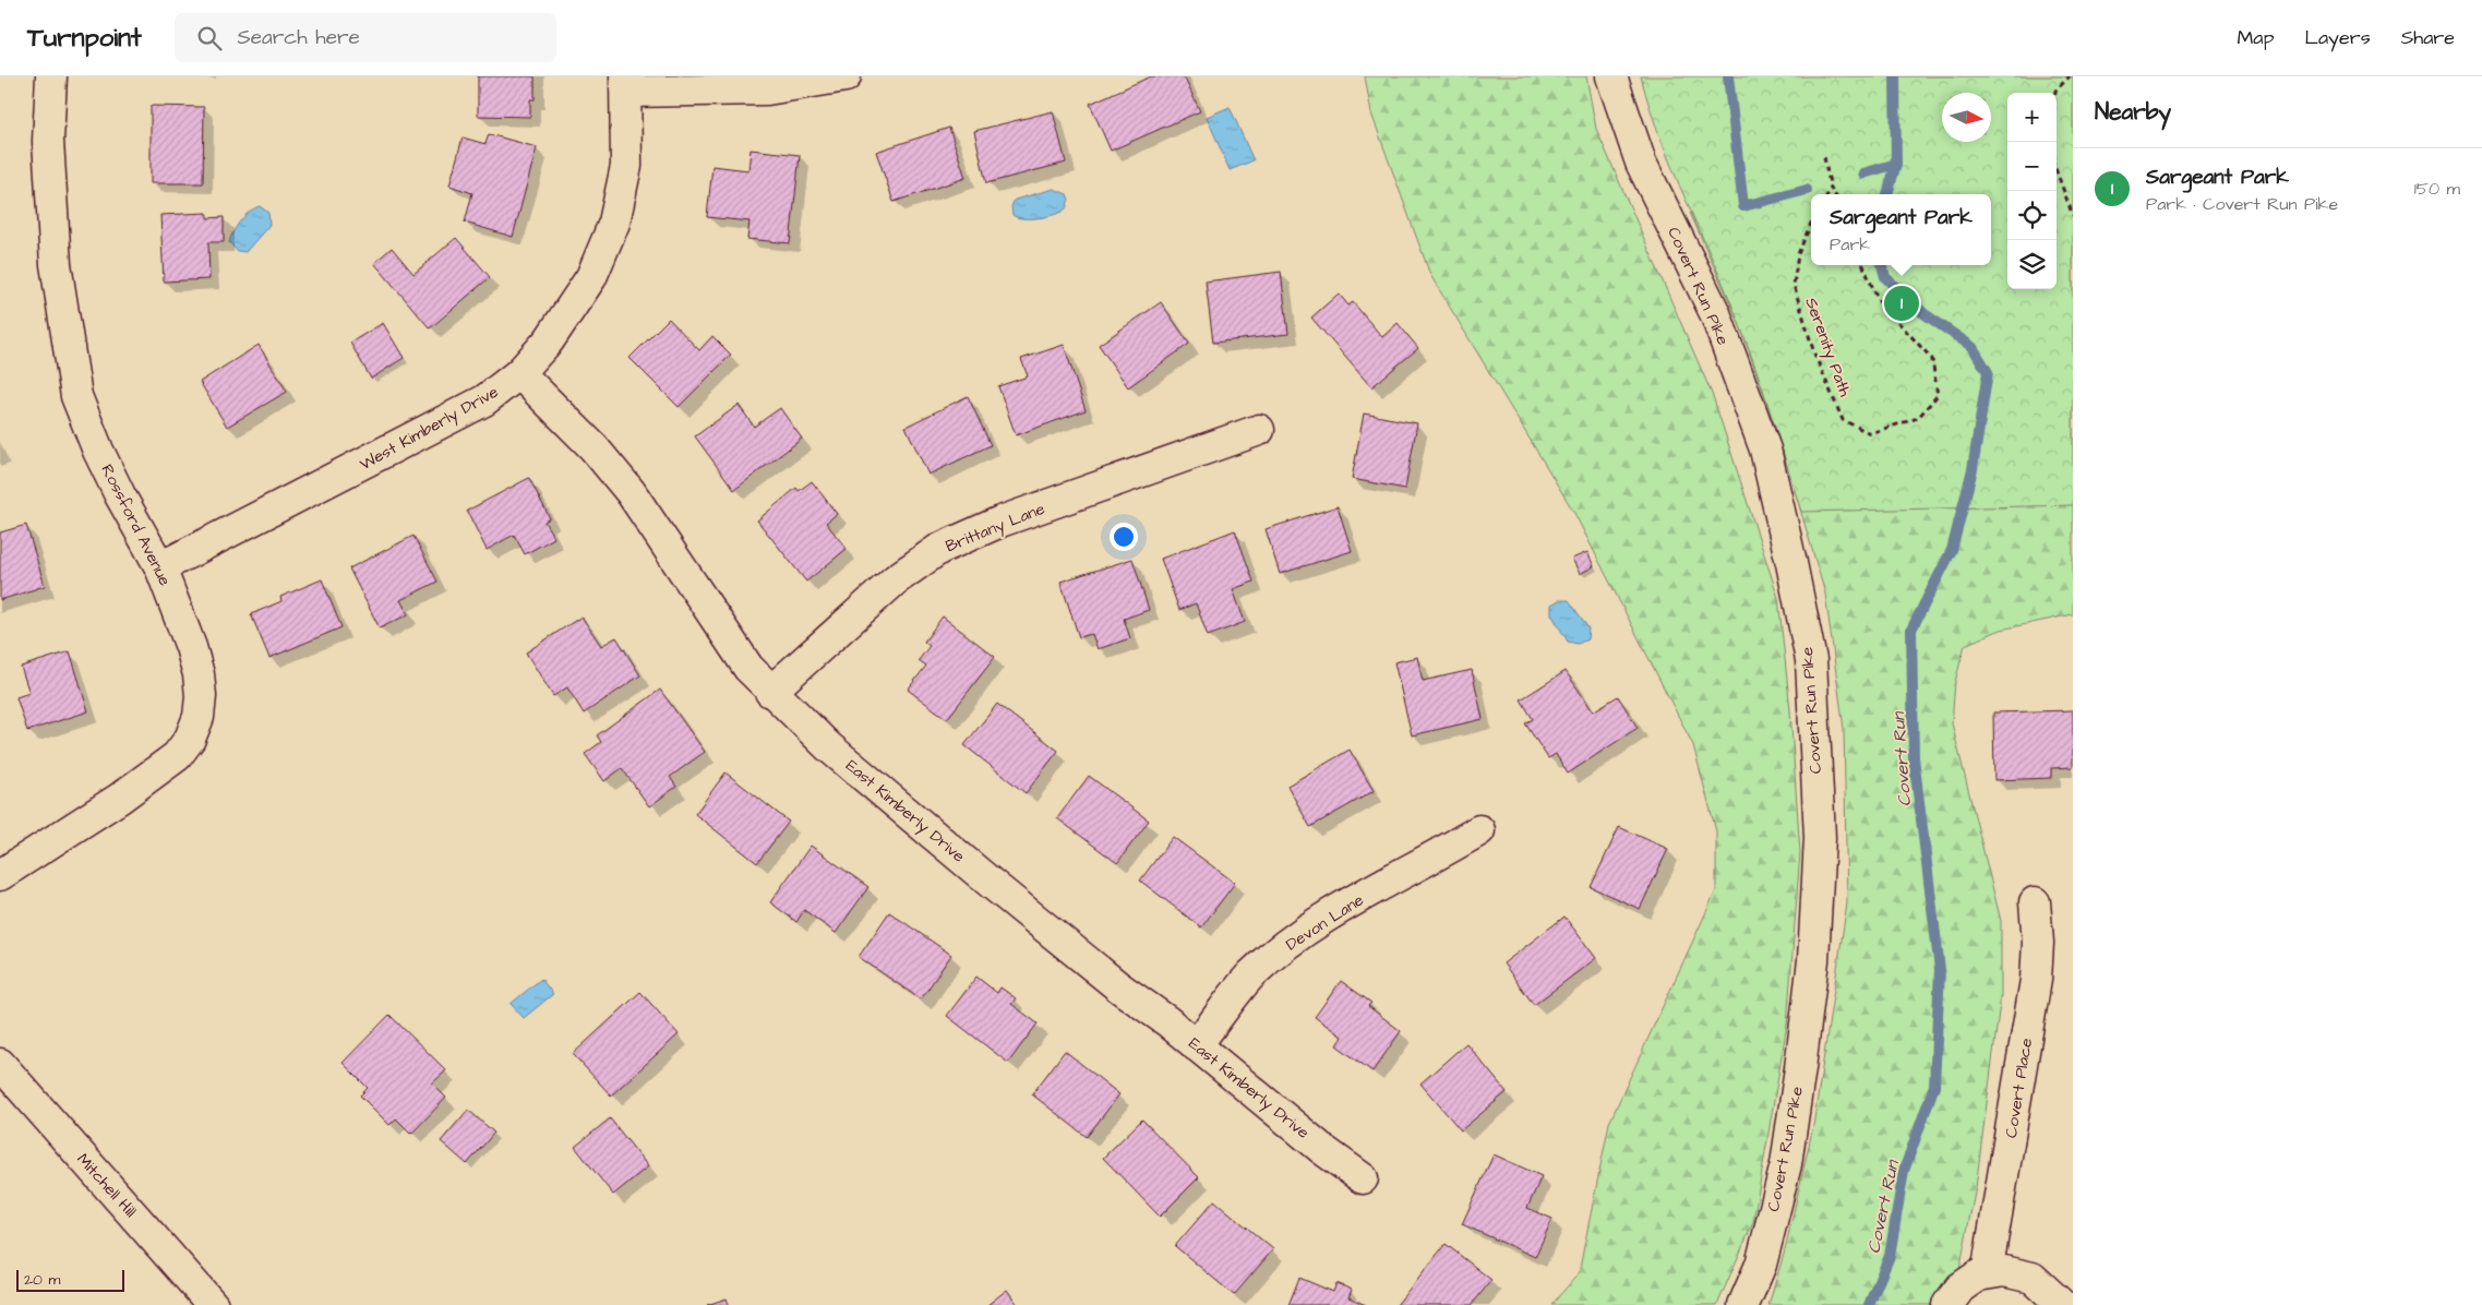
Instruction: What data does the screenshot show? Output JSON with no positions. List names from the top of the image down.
{
  "streets": {
    "street": [
      "Covert Run Pike",
      "West Kimberly Drive",
      "Rossford Avenue",
      "Brittany Lane",
      "East Kimberly Drive",
      "Devon Lane",
      "Covert Place",
      "Mitchell Hill"
    ],
    "path": ["Serenity Path"]
  },
  "crossings": [
    ["West Kimberly Drive", "Rossford Avenue"],
    ["West Kimberly Drive", "East Kimberly Drive"],
    ["Brittany Lane", "East Kimberly Drive"],
    ["East Kimberly Drive", "Devon Lane"]
  ],
  "water": ["Covert Run"],
  "scale_bar": "20 m",
  "north": "right",
  "page": {
    "header": "Turnpoint",
    "search": "Search here",
    "nav": ["Map", "Layers", "Share"],
    "heading": "Nearby",
    "map_buttons": ["+", "−"],
    "list": [
      {
        "mark": "1",
        "name": "Sargeant Park",
        "note": "Park · Covert Run Pike",
        "value": "150 m"
      }
    ],
    "popup": ["Sargeant Park", "Park"],
    "pins": "1",
    "scale": "20 m"
  }
}
